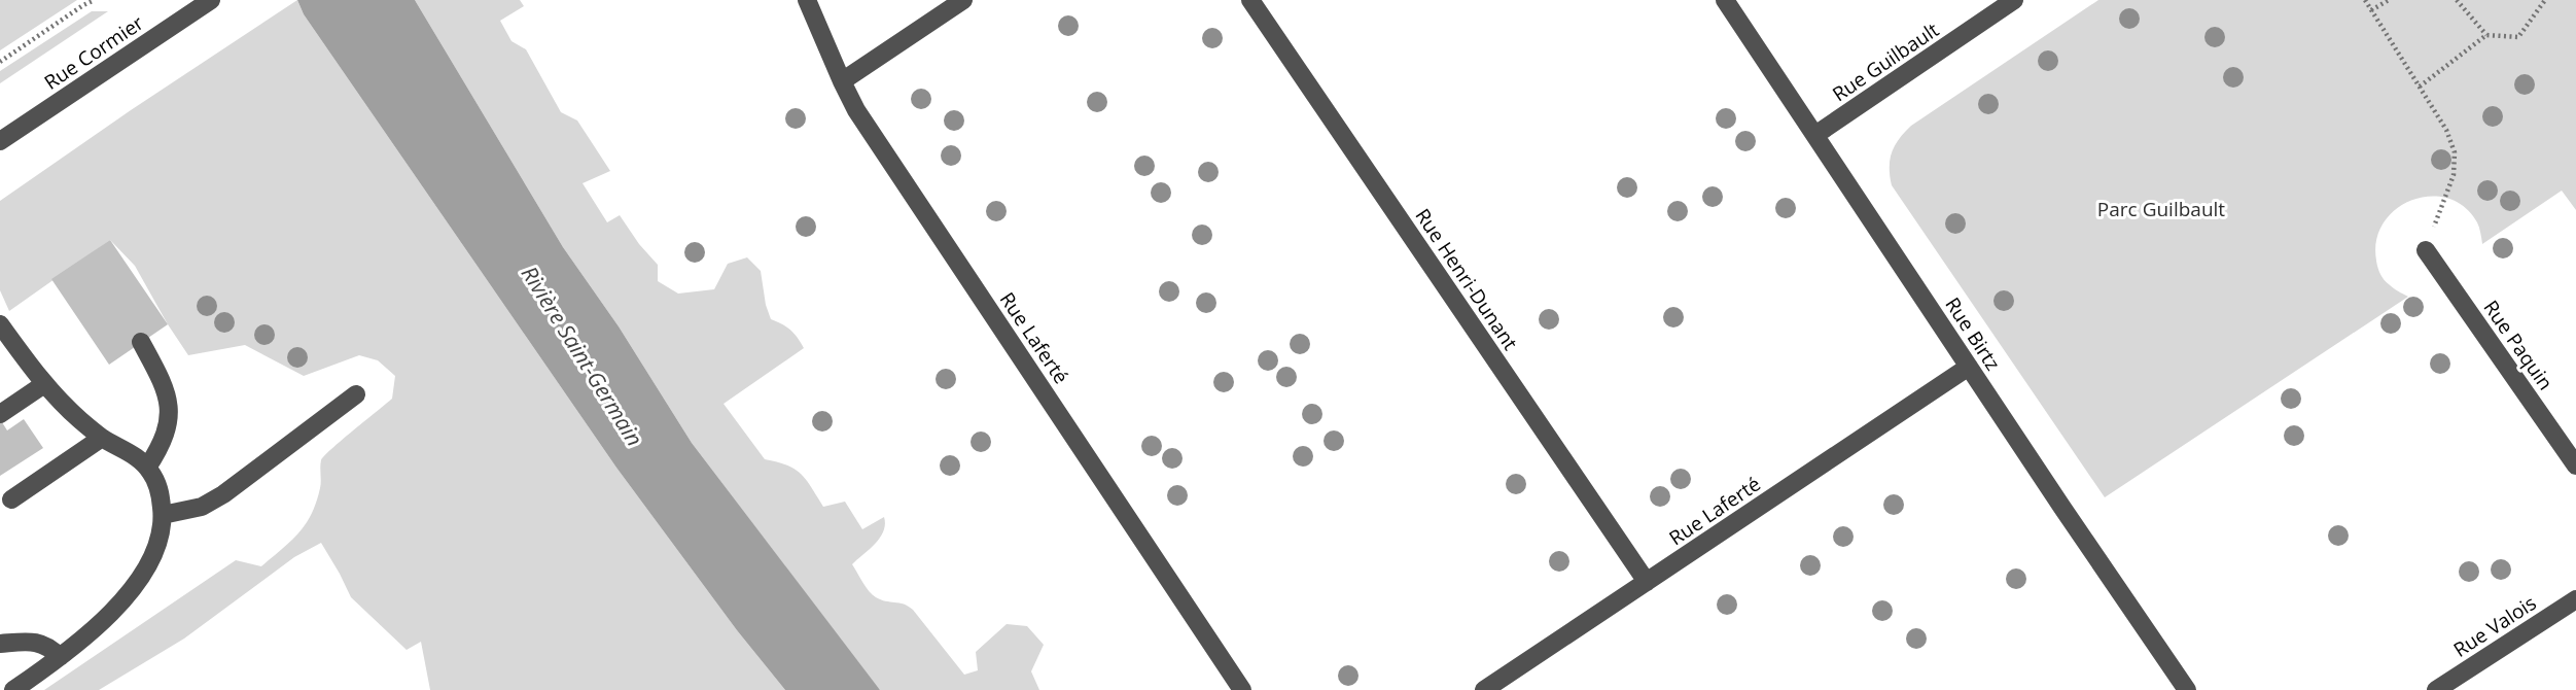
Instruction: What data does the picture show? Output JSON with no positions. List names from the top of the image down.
{
  "streets": {
    "street": [
      "Rue Cormier",
      "Rue Guilbault",
      "Rue Henri-Dunant",
      "Rue Birtz",
      "Rue Laferté",
      "Rue Paquin",
      "Rue Valois"
    ]
  },
  "crossings": [
    ["Rue Guilbault", "Rue Birtz"],
    ["Rue Henri-Dunant", "Rue Laferté"],
    ["Rue Birtz", "Rue Laferté"]
  ],
  "water": ["Rivière Saint-Germain"],
  "parks": ["Parc Guilbault"]
}
